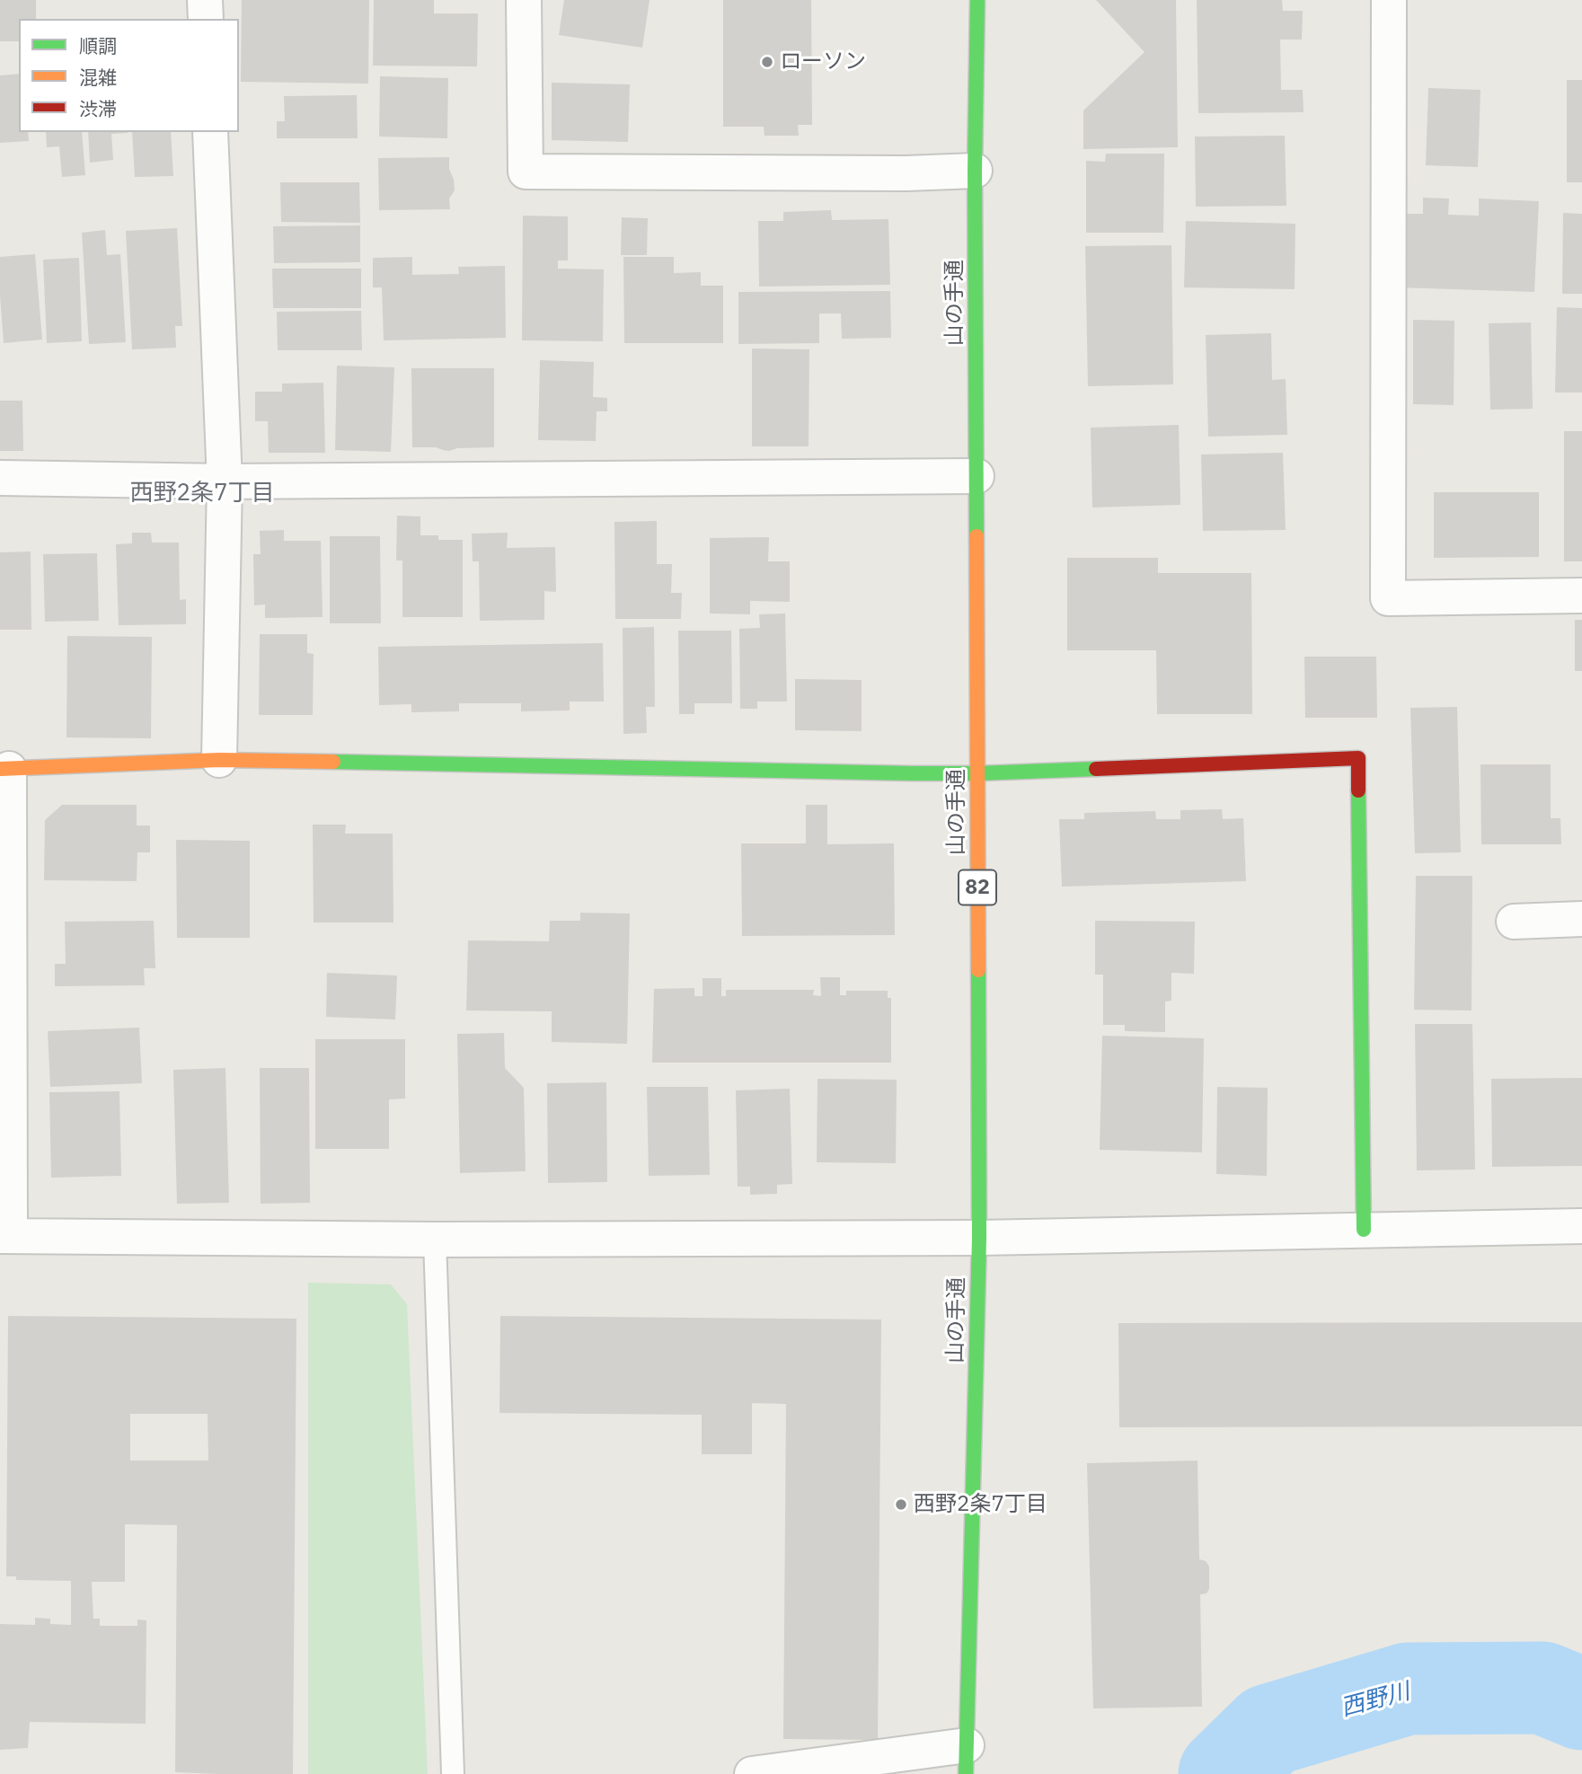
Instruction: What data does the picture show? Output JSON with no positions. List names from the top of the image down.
{
  "streets": {
    "street": ["山の手通", "82"]
  },
  "districts": ["西野2条7丁目"],
  "water": ["西野川"],
  "places": ["ローソン", "西野2条7丁目"],
  "legend": ["順調", "混雑", "渋滞"]
}
